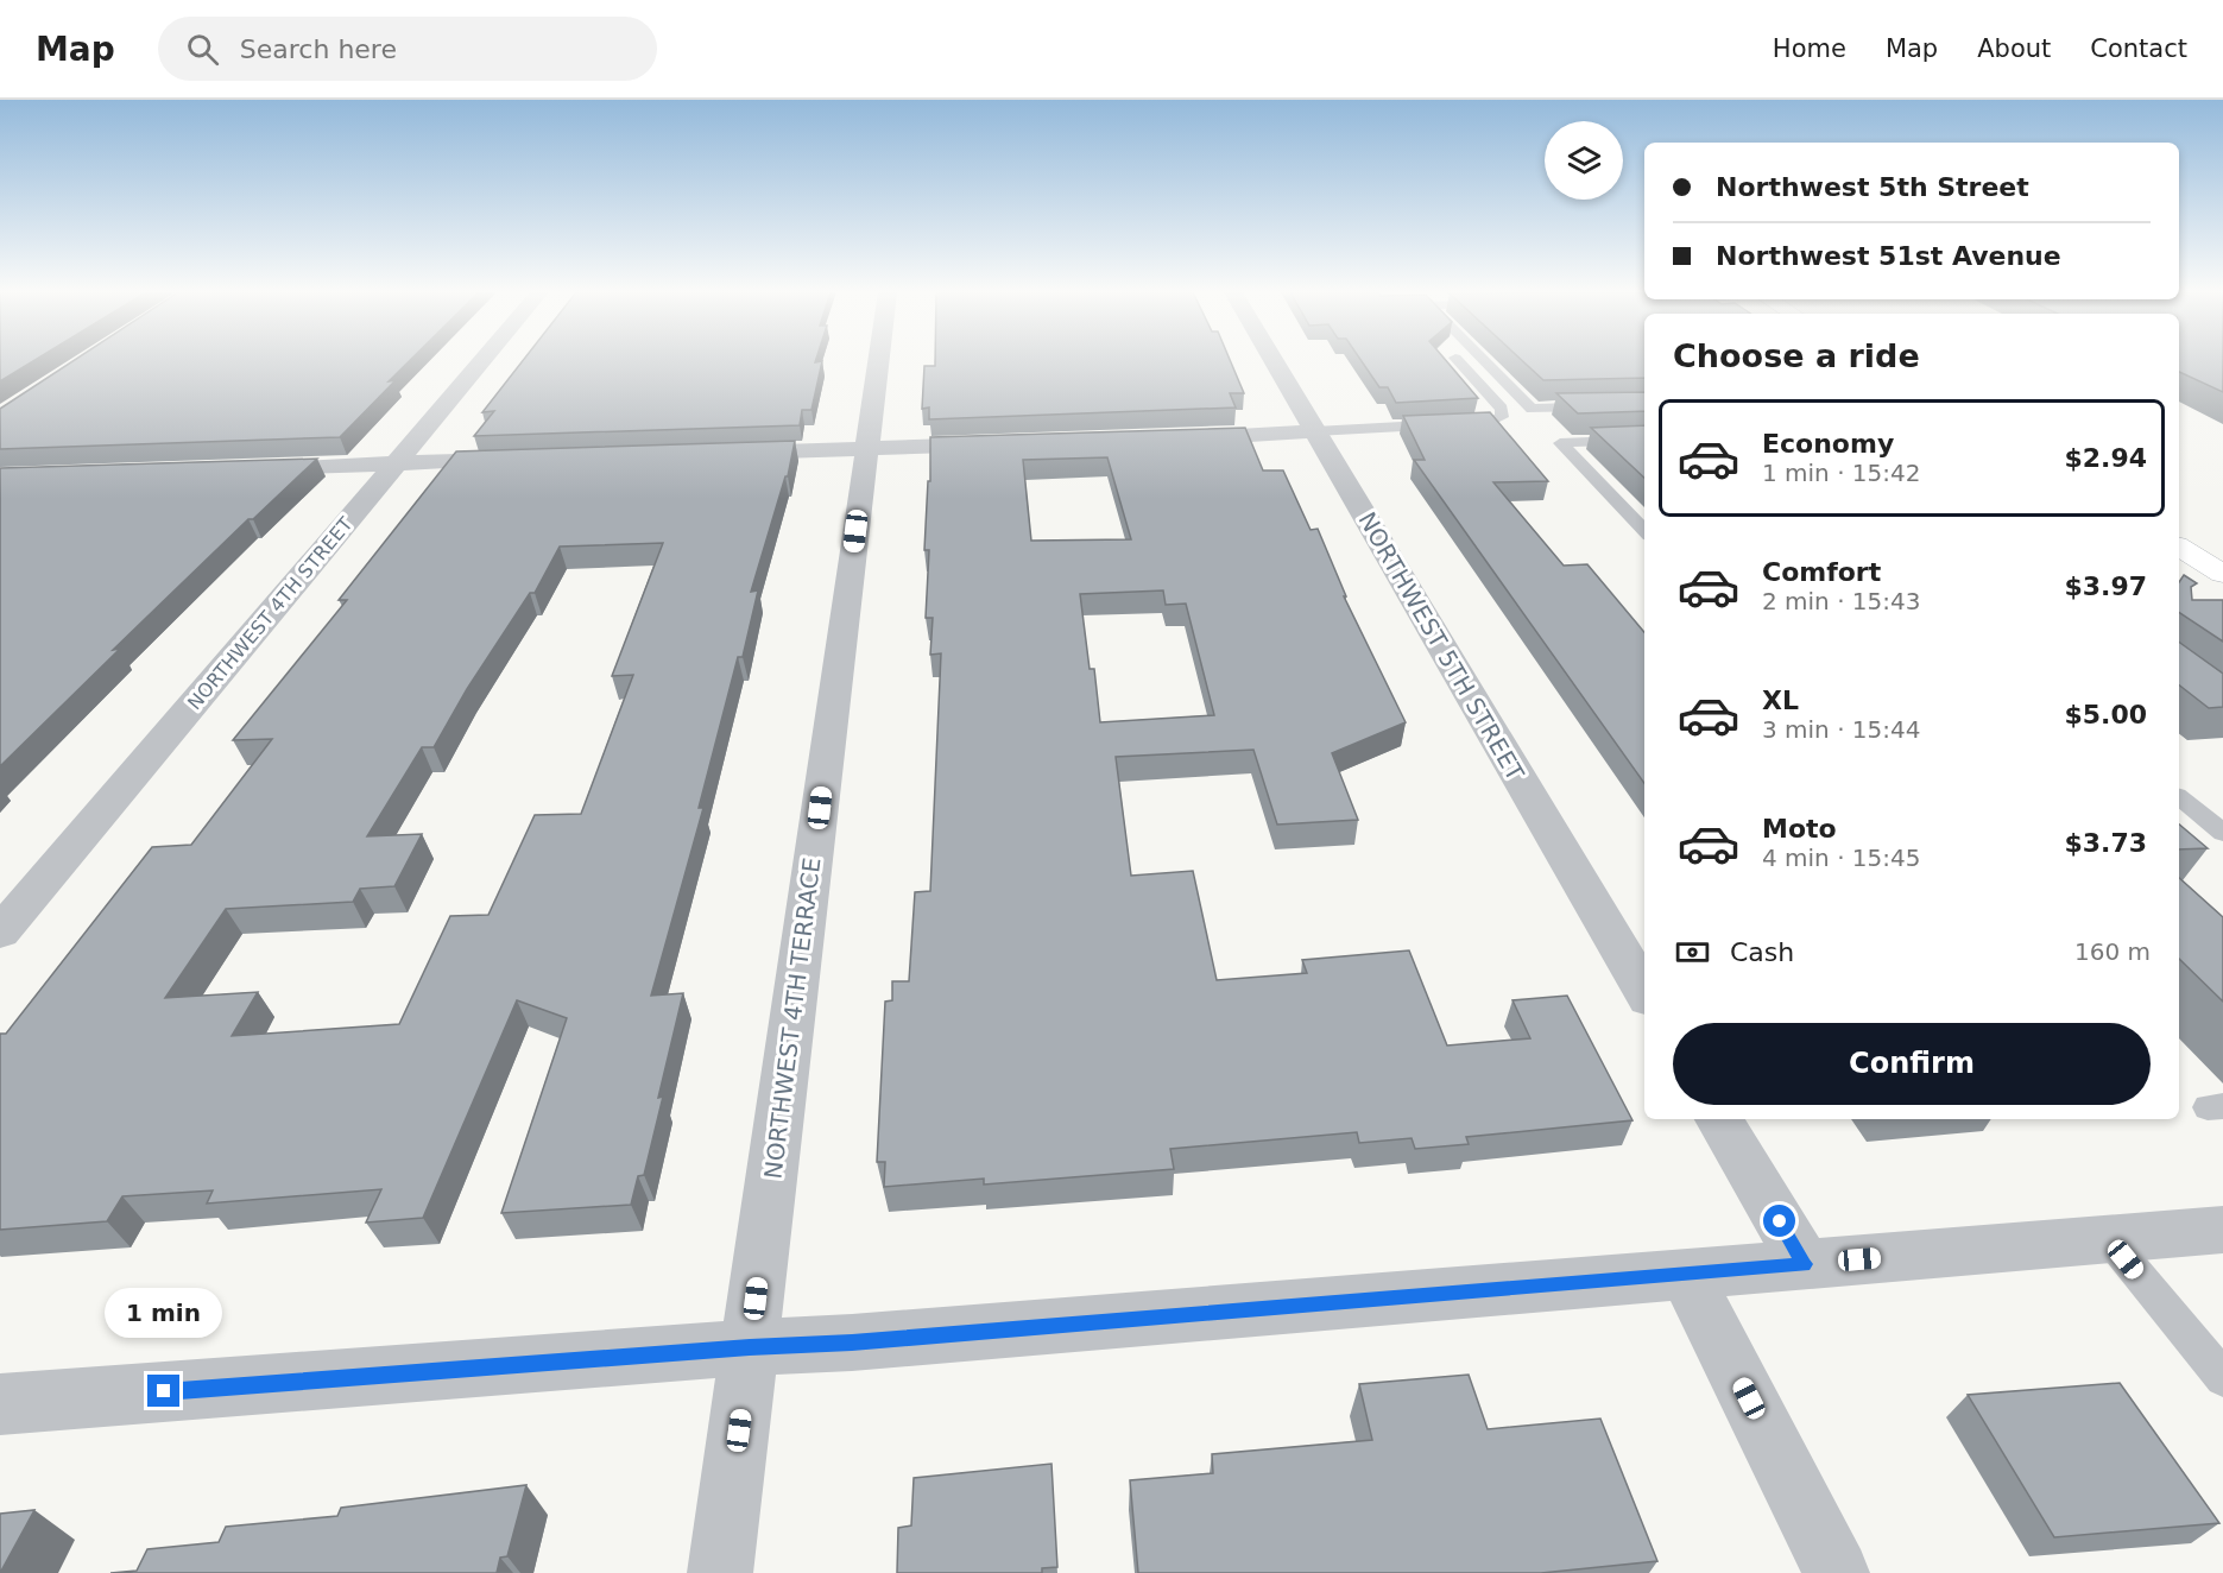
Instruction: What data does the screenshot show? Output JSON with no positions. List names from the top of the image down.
{
  "streets": {
    "street": ["NORTHWEST 4TH STREET", "NORTHWEST 5TH STREET", "NORTHWEST 4TH TERRACE"]
  },
  "page": {
    "header": "Map",
    "search": "Search here",
    "nav": [
      "Home",
      "Map",
      "About",
      "Contact"
    ],
    "banner": ["Northwest 5th Street", "Northwest 51st Avenue"],
    "heading": "Choose a ride",
    "list": [
      {
        "name": "Economy",
        "note": "1 min · 15:42",
        "value": "$2.94"
      },
      {
        "name": "Comfort",
        "note": "2 min · 15:43",
        "value": "$3.97"
      },
      {
        "name": "XL",
        "note": "3 min · 15:44",
        "value": "$5.00"
      },
      {
        "name": "Moto",
        "note": "4 min · 15:45",
        "value": "$3.73"
      }
    ],
    "pay": ["Cash", "160 m"],
    "buttons": "Confirm",
    "bubble": "1 min"
  }
}
